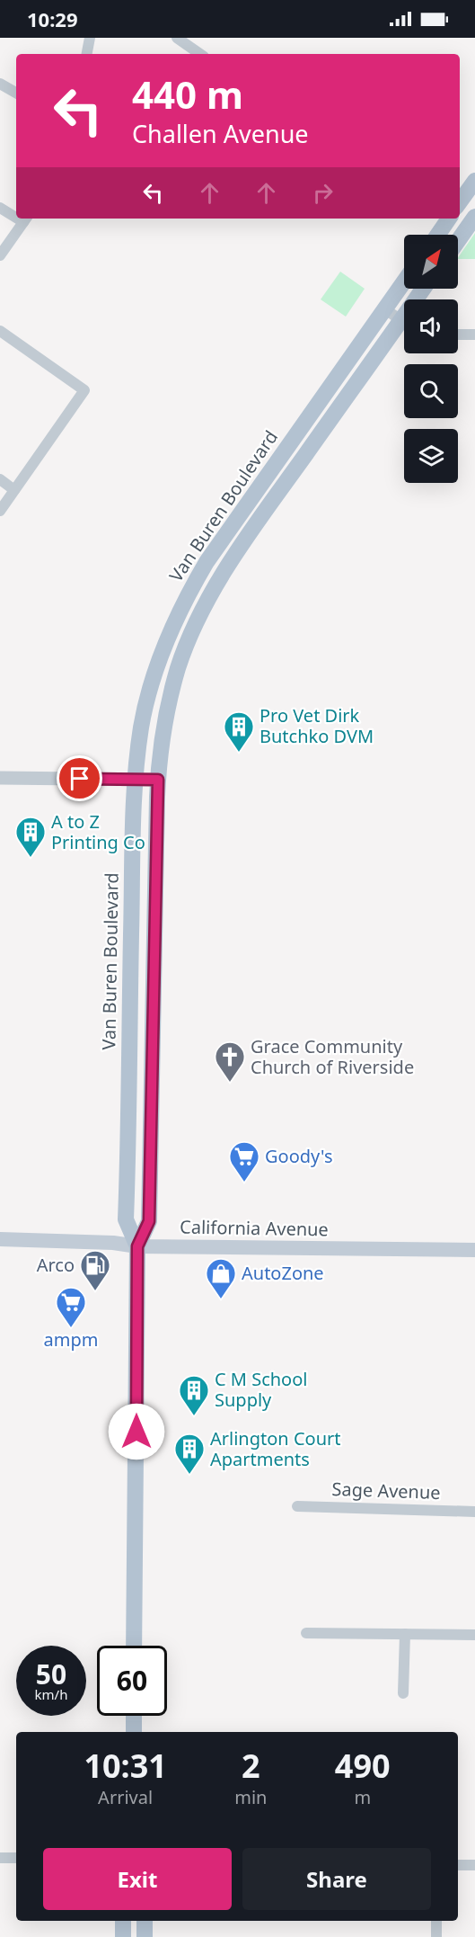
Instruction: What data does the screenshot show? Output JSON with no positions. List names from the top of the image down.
{
  "streets": {
    "main road": ["Van Buren Boulevard", "California Avenue"],
    "street": ["Sage Avenue"]
  },
  "crossings": [
    ["Van Buren Boulevard", "California Avenue"]
  ],
  "places": {
    "building": [
      "Pro Vet Dirk Butchko DVM",
      "A to Z Printing Co",
      "C M School Supply",
      "Arlington Court Apartments"
    ],
    "church": ["Grace Community Church of Riverside"],
    "supermarket": ["Goody's", "ampm"],
    "fuel station": ["Arco"],
    "shop": ["AutoZone"]
  },
  "north": "top right",
  "page": {
    "status": "10:29",
    "turn": ["440 m", "Challen Avenue"],
    "speed": "50 km/h",
    "limit": "60",
    "eta": [
      "10:31",
      "Arrival",
      "2",
      "min",
      "490",
      "m"
    ],
    "buttons": ["Exit", "Share"]
  }
}
